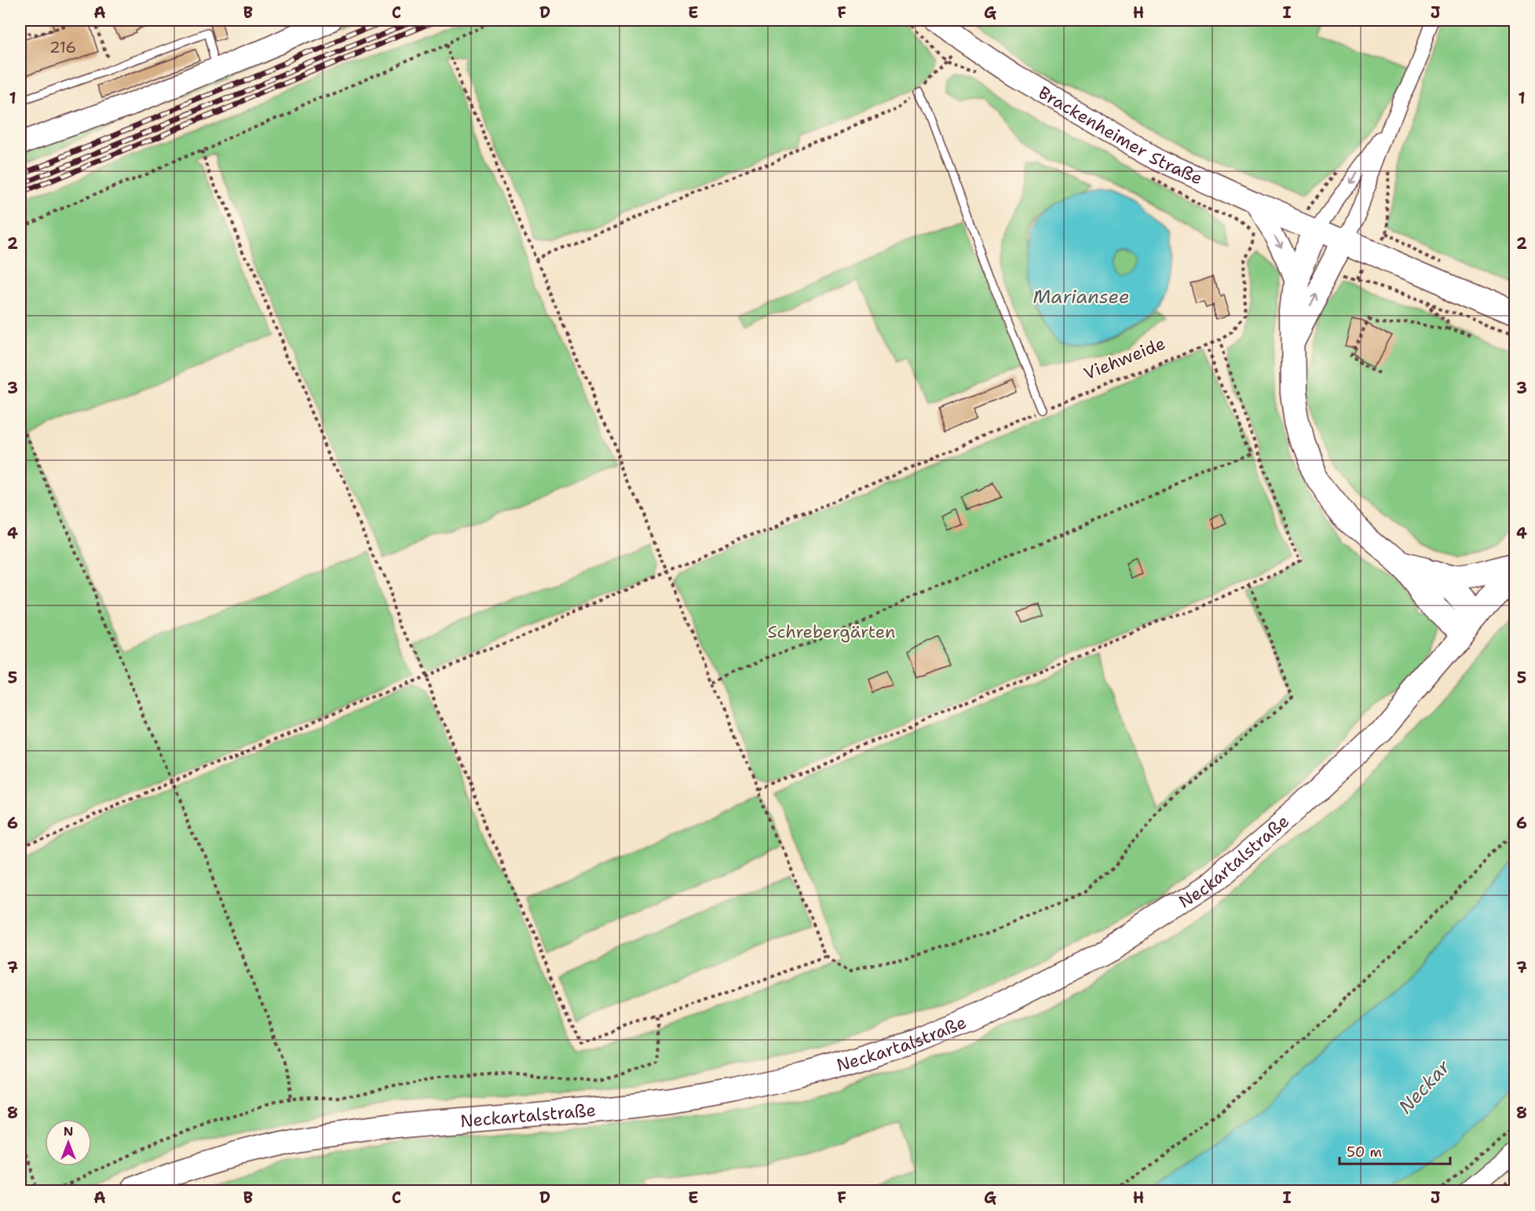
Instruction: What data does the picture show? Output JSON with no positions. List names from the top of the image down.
{
  "streets": {
    "main road": ["Brackenheimer Straße", "Neckartalstraße"],
    "path": ["Viehweide"]
  },
  "water": ["Mariansee", "Neckar"],
  "parks": ["Schrebergärten"],
  "house_numbers": ["216"],
  "scale_bar": "50 m",
  "north": "top",
  "grid": {
    "columns": [
      "A",
      "B",
      "C",
      "D",
      "E",
      "F",
      "G",
      "H",
      "I",
      "J"
    ],
    "rows": [
      "1",
      "2",
      "3",
      "4",
      "5",
      "6",
      "7",
      "8"
    ]
  }
}
